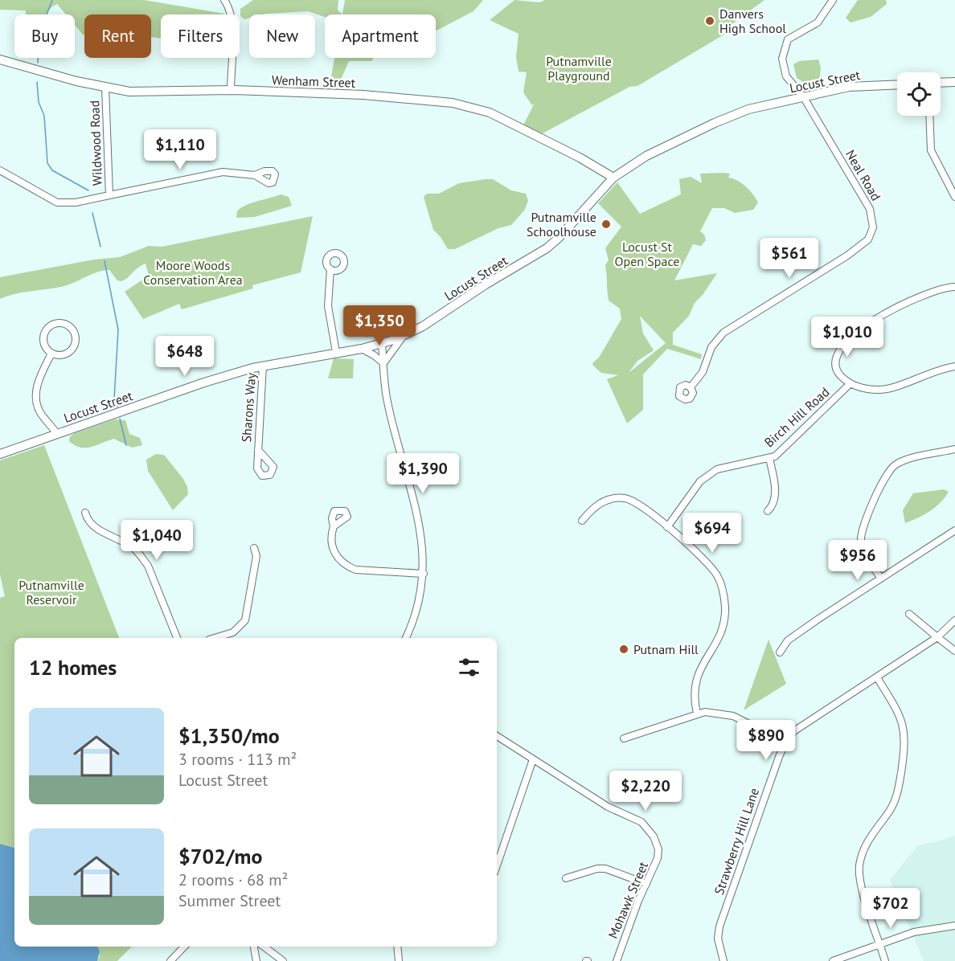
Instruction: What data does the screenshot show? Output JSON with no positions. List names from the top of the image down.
{
  "streets": {
    "main road": ["Wenham Street", "Locust Street"],
    "street": [
      "Wildwood Road",
      "Neal Road",
      "Sharons Way",
      "Birch Hill Road",
      "Strawberry Hill Lane",
      "Mohawk Street"
    ]
  },
  "crossings": [
    ["Wenham Street", "Locust Street"],
    ["Wenham Street", "Wildwood Road"],
    ["Locust Street", "Neal Road"],
    ["Locust Street", "Sharons Way"]
  ],
  "parks": [
    "Putnamville Playground",
    "Locust St Open Space",
    "Moore Woods Conservation Area",
    "Putnamville Reservoir"
  ],
  "places": ["Danvers High School", "Putnamville Schoolhouse", "Putnam Hill"],
  "page": {
    "chip": [
      "Buy",
      "Rent",
      "Filters",
      "New",
      "Apartment"
    ],
    "price": [
      "$1,110",
      "$561",
      "$1,350",
      "$1,010",
      "$648",
      "$1,390",
      "$694",
      "$1,040",
      "$956",
      "$890",
      "$2,220",
      "$702"
    ],
    "heading": "12 homes",
    "list": [
      {
        "name": "$1,350/mo",
        "note": "3 rooms · 113 m² · Locust Street"
      },
      {
        "name": "$702/mo",
        "note": "2 rooms · 68 m² · Summer Street"
      }
    ]
  }
}
